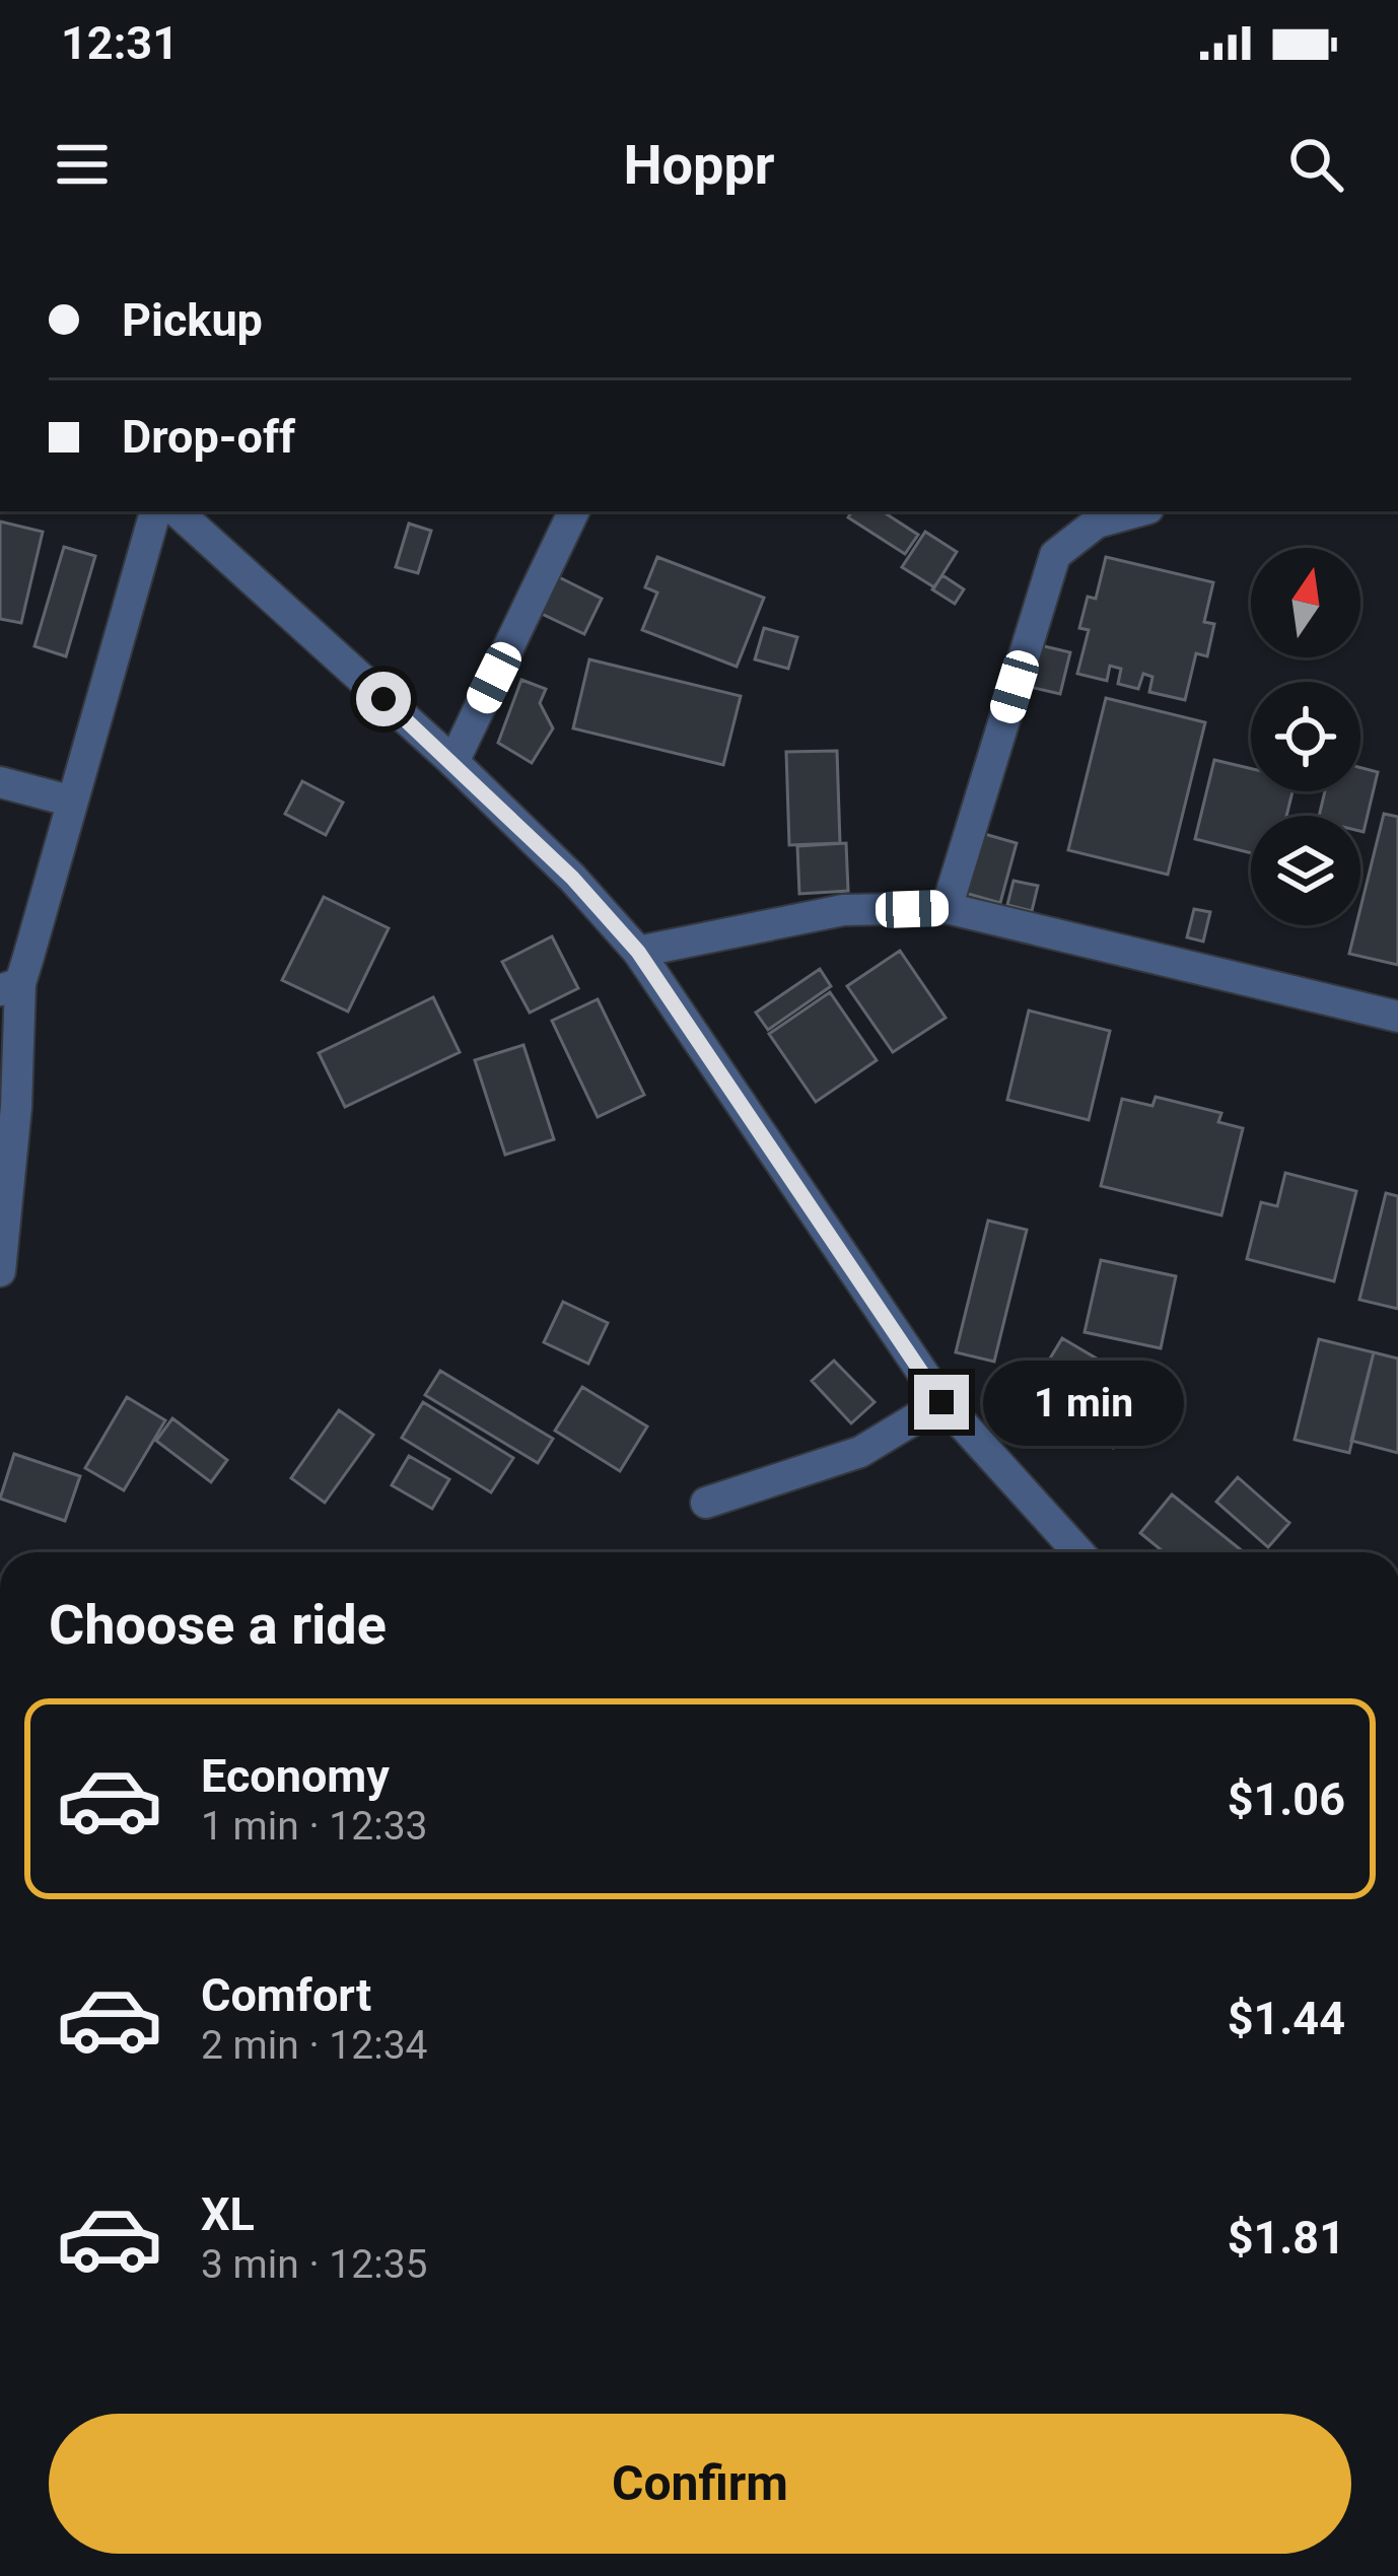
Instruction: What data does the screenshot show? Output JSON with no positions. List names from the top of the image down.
{
  "north": "top",
  "page": {
    "status": "12:31",
    "header": "Hoppr",
    "banner": ["Pickup", "Drop-off"],
    "bubble": "1 min",
    "heading": "Choose a ride",
    "list": [
      {
        "name": "Economy",
        "note": "1 min · 12:33",
        "value": "$1.06"
      },
      {
        "name": "Comfort",
        "note": "2 min · 12:34",
        "value": "$1.44"
      },
      {
        "name": "XL",
        "note": "3 min · 12:35",
        "value": "$1.81"
      }
    ],
    "buttons": "Confirm"
  }
}
